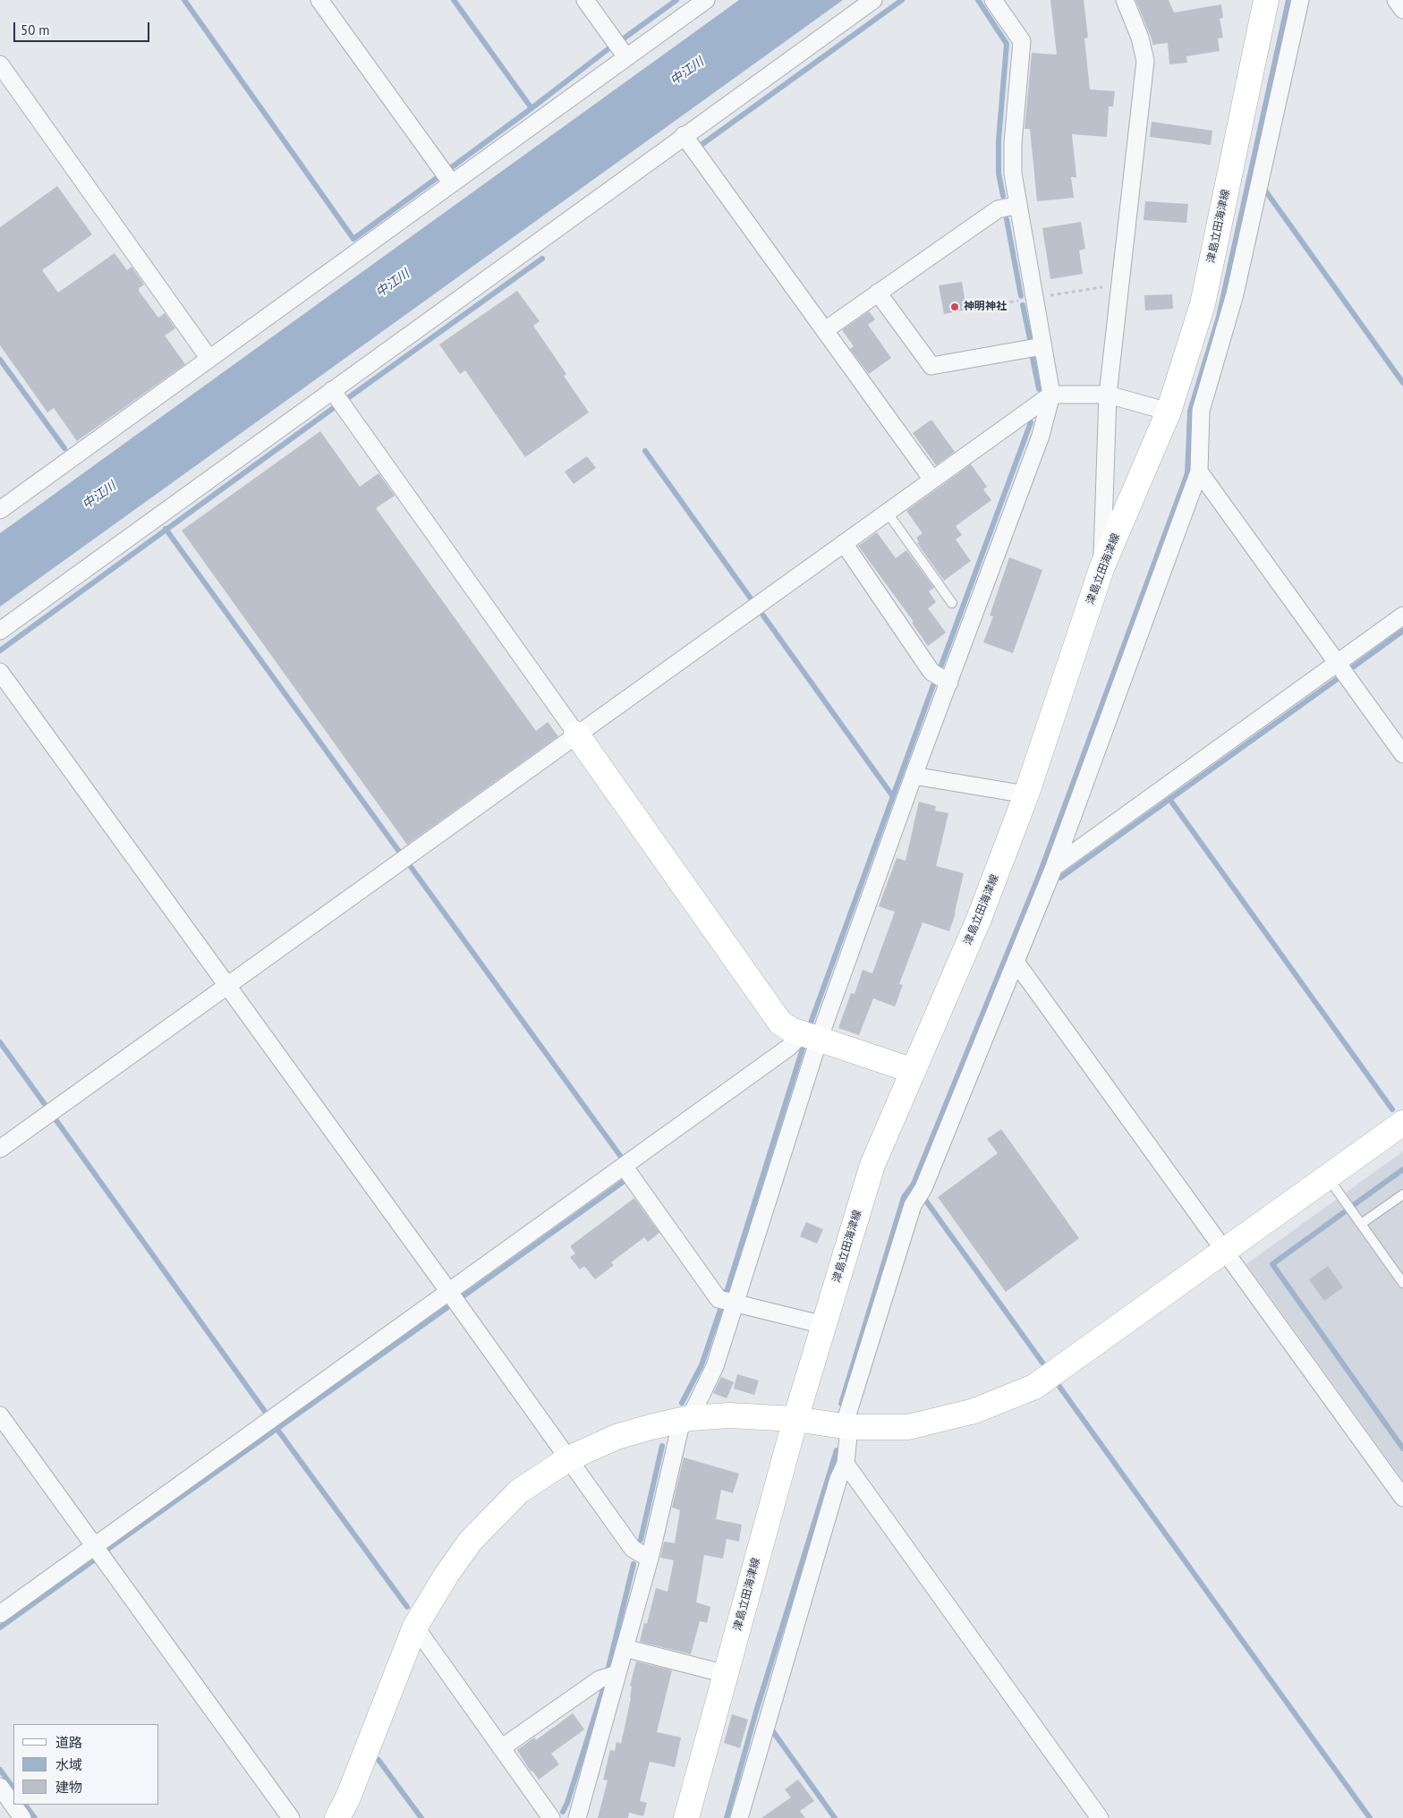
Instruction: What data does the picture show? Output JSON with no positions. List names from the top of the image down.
{
  "streets": {
    "main road": ["津島立田海津線"]
  },
  "water": ["中江川"],
  "places": ["神明神社"],
  "legend": ["道路", "水域", "建物"],
  "scale_bar": "50 m"
}
